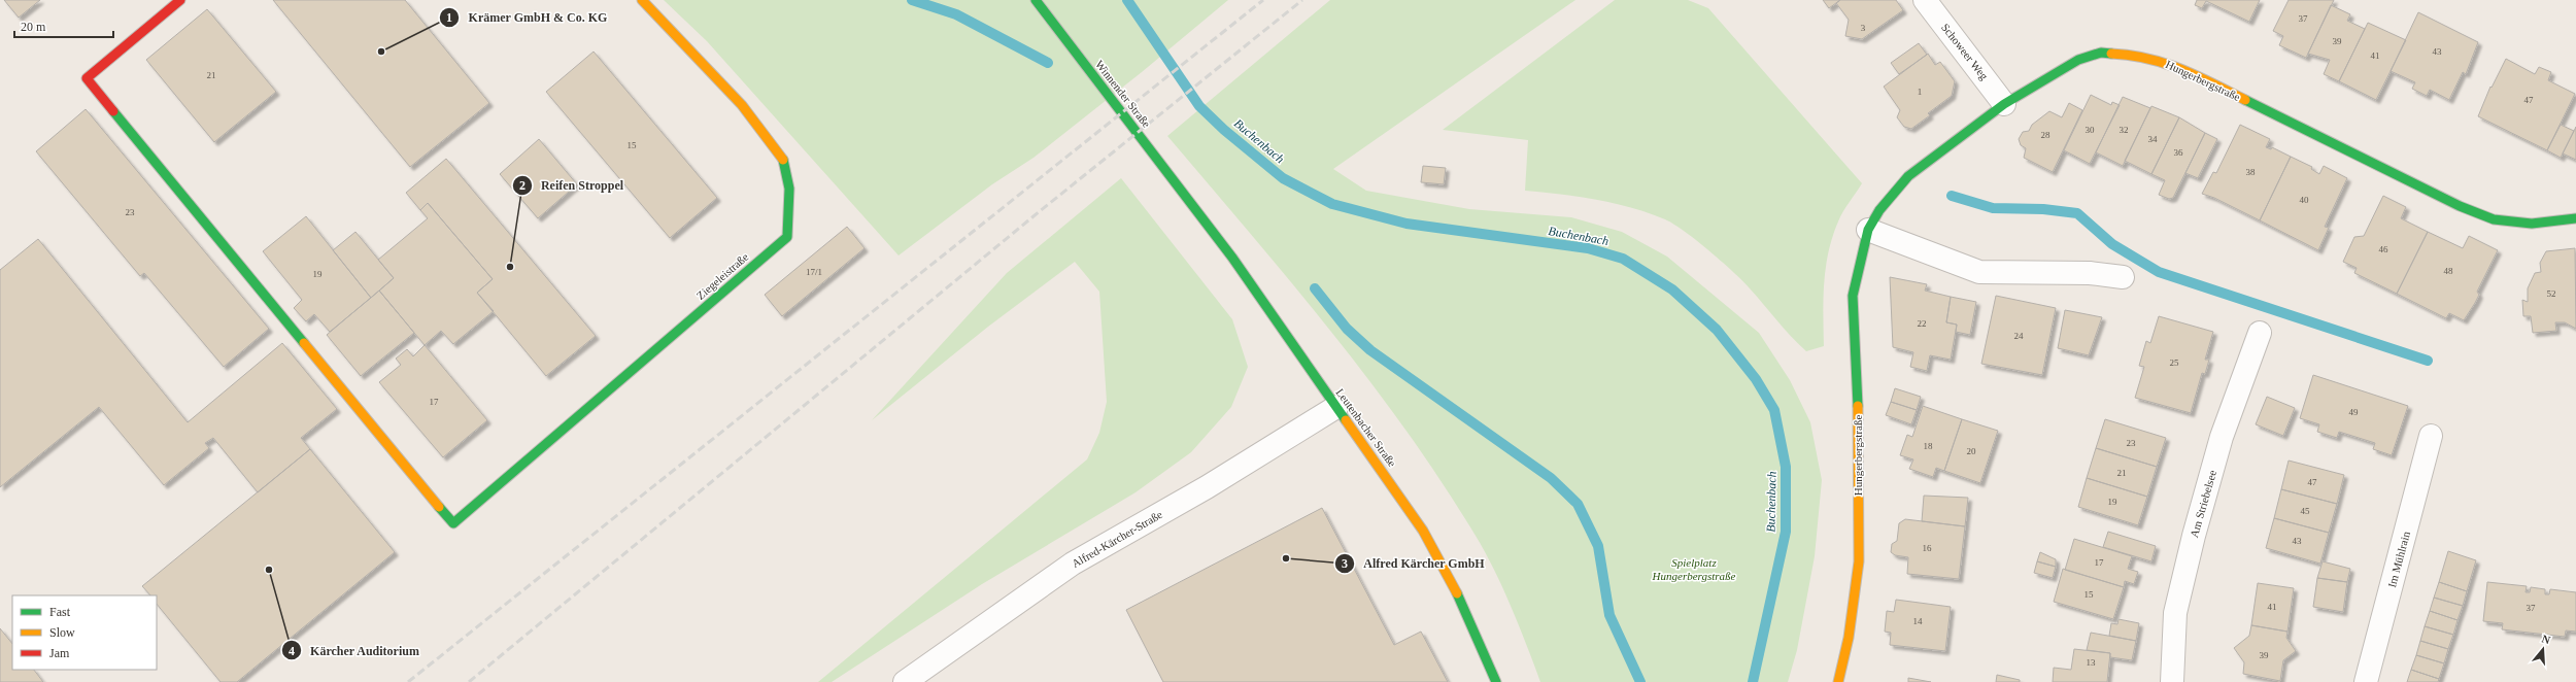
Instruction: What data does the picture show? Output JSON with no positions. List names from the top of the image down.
{
  "streets": {
    "street": [
      "Schoweer Weg",
      "Hungerbergstraße",
      "Winnender Straße",
      "Ziegeleistraße",
      "Leutenbacher Straße",
      "Am Striebelsee",
      "Alfred-Kärcher-Straße",
      "Im Mühlrain"
    ]
  },
  "crossings": [
    ["Schoweer Weg", "Hungerbergstraße"],
    ["Winnender Straße", "Leutenbacher Straße"],
    ["Leutenbacher Straße", "Alfred-Kärcher-Straße"]
  ],
  "water": ["Buchenbach"],
  "parks": ["Spielplatz Hungerbergstraße"],
  "places": [
    "Krämer GmbH & Co. KG",
    "Reifen Stroppel",
    "Alfred Kärcher GmbH",
    "Kärcher Auditorium"
  ],
  "house_numbers": [
    "37",
    "3",
    "39",
    "43",
    "41",
    "21",
    "1",
    "47",
    "30",
    "32",
    "28",
    "34",
    "15",
    "36",
    "38",
    "40",
    "23",
    "46",
    "48",
    "17/1",
    "19",
    "52",
    "22",
    "24",
    "25",
    "17",
    "49",
    "23",
    "18",
    "20",
    "21",
    "47",
    "19",
    "45",
    "43",
    "16",
    "17",
    "15",
    "41",
    "37",
    "14",
    "39",
    "13"
  ],
  "legend": ["Fast", "Slow", "Jam"],
  "scale_bar": "20 m",
  "north": "top"
}
